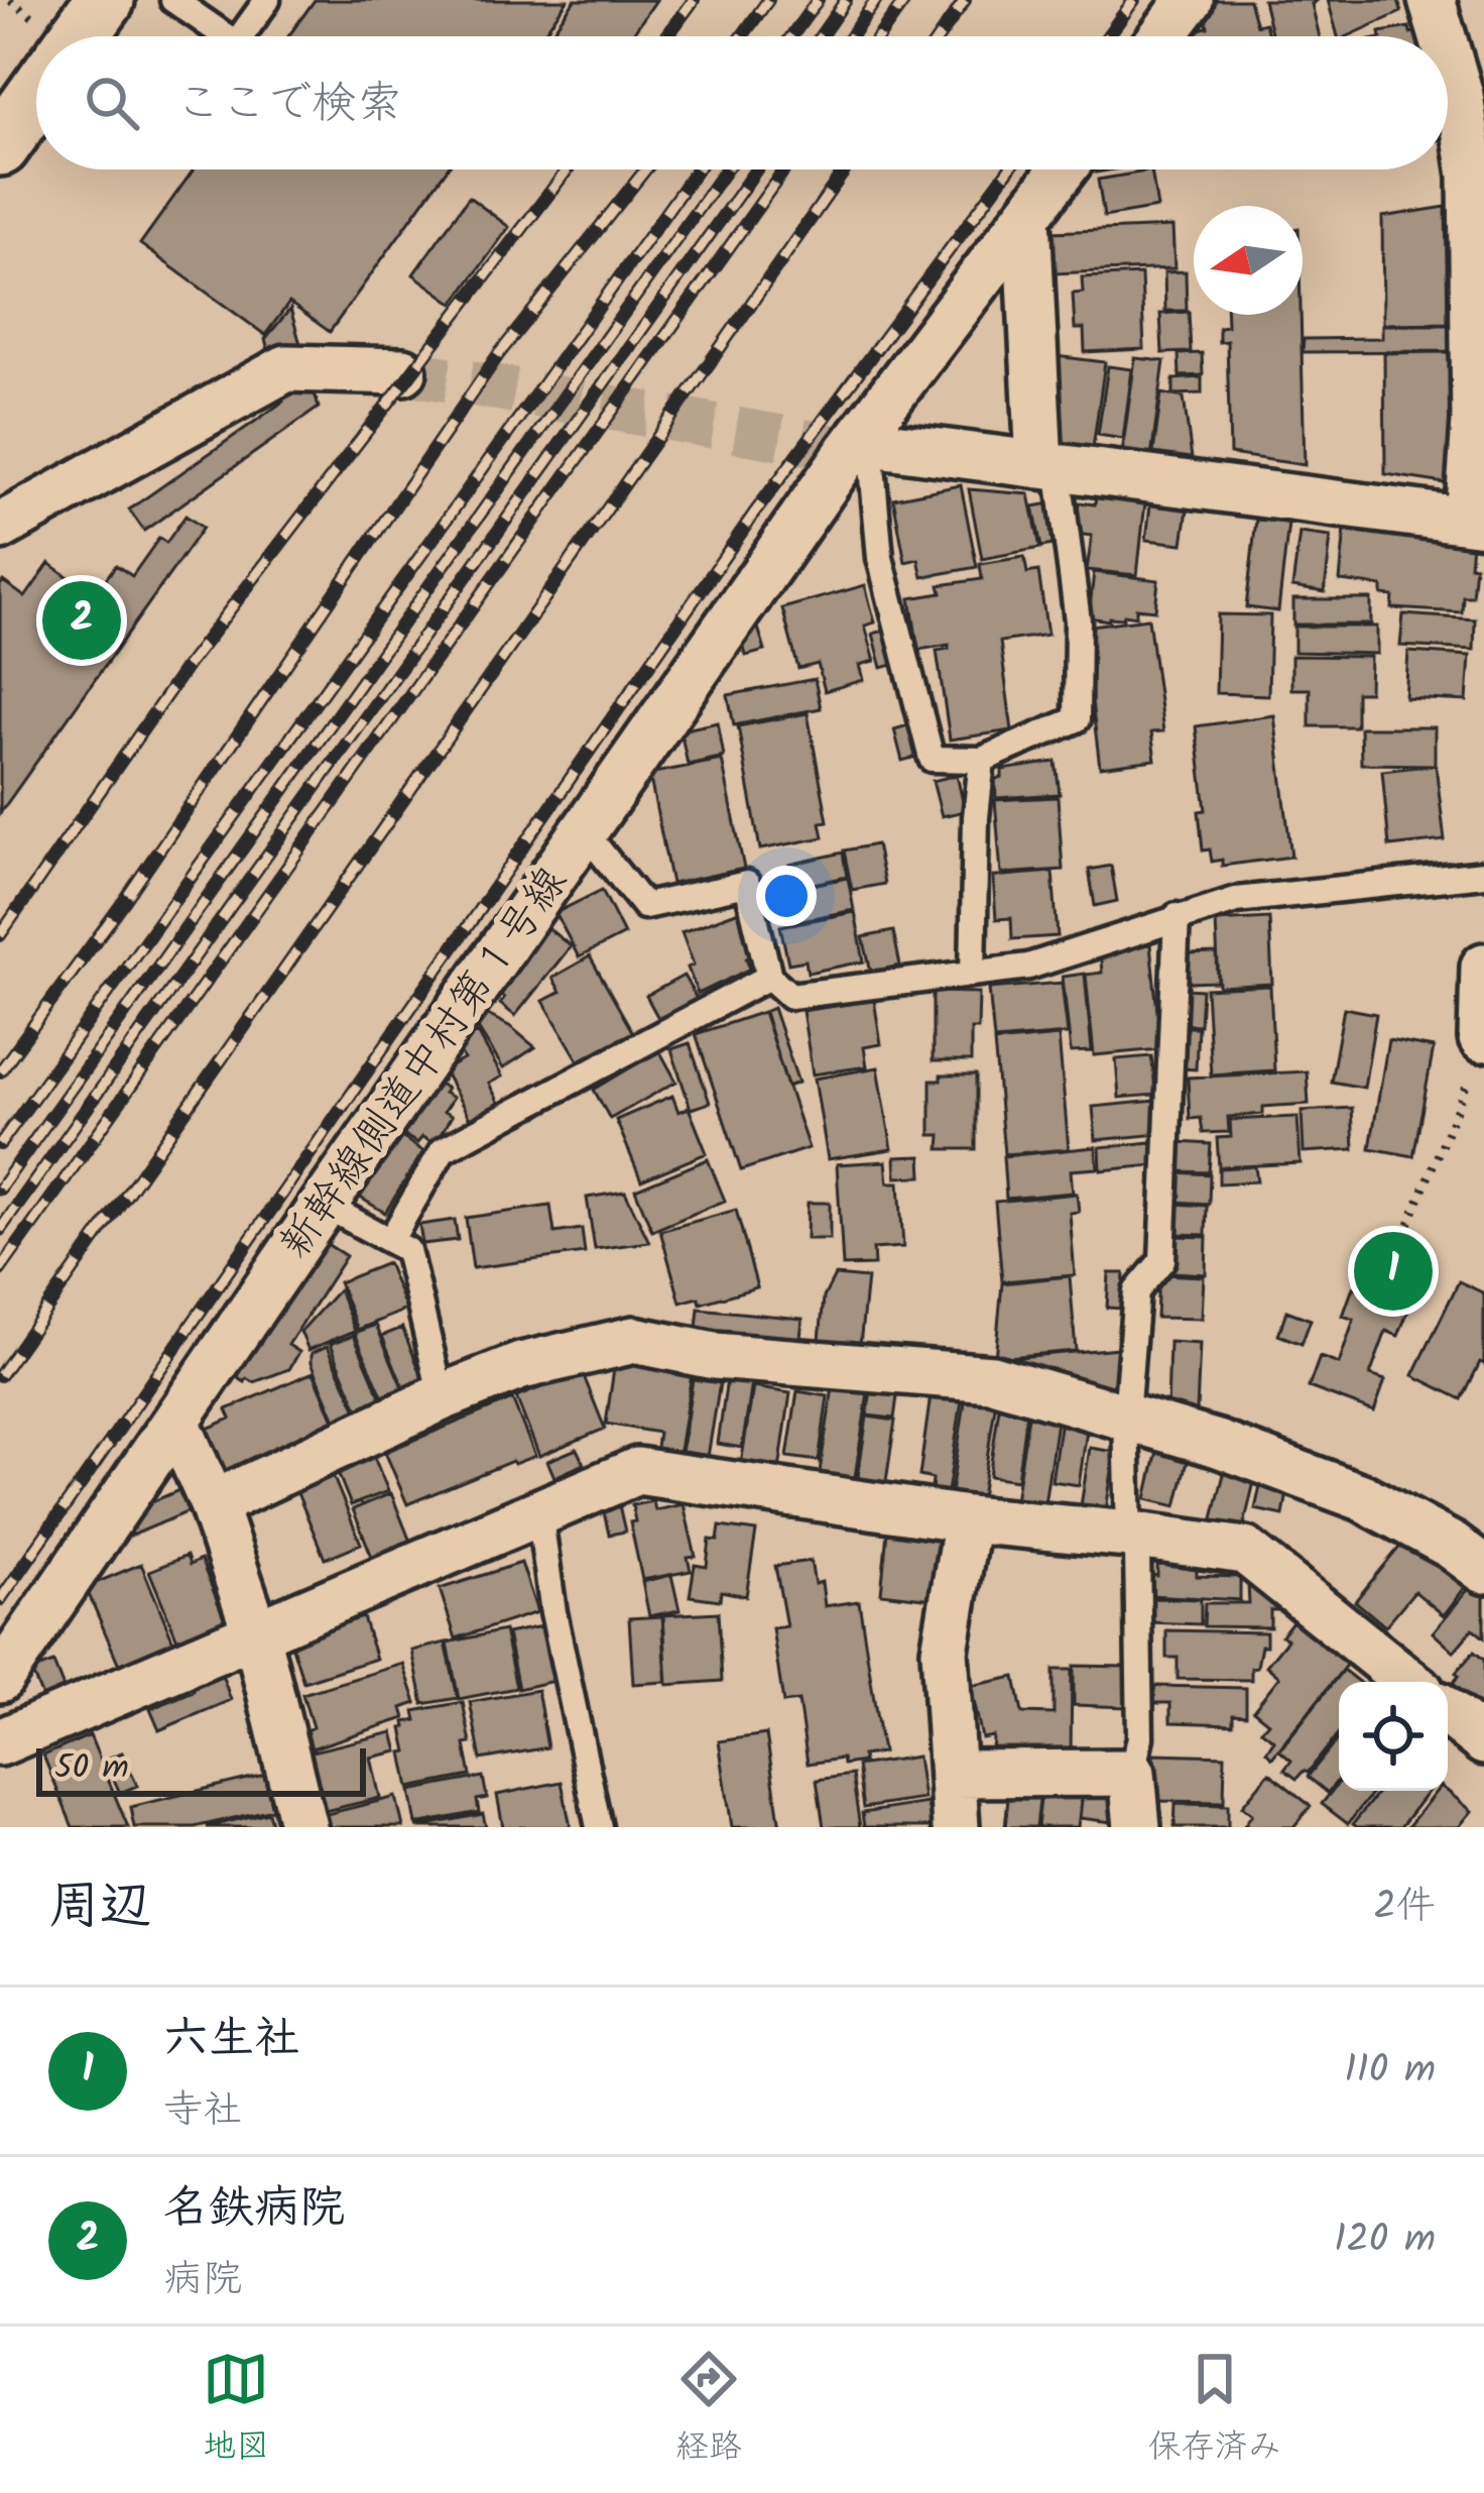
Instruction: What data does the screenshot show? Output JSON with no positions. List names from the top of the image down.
{
  "streets": {
    "street": ["新幹線側道中村第１号線"]
  },
  "scale_bar": "50 m",
  "north": "left",
  "page": {
    "search": "ここで検索",
    "pins": ["2", "1"],
    "scale": "50 m",
    "heading": ["周辺", "2件"],
    "list": [
      {
        "mark": "1",
        "name": "六生社",
        "note": "寺社",
        "value": "110 m"
      },
      {
        "mark": "2",
        "name": "名鉄病院",
        "note": "病院",
        "value": "120 m"
      }
    ],
    "nav": ["地図", "経路", "保存済み"]
  }
}
